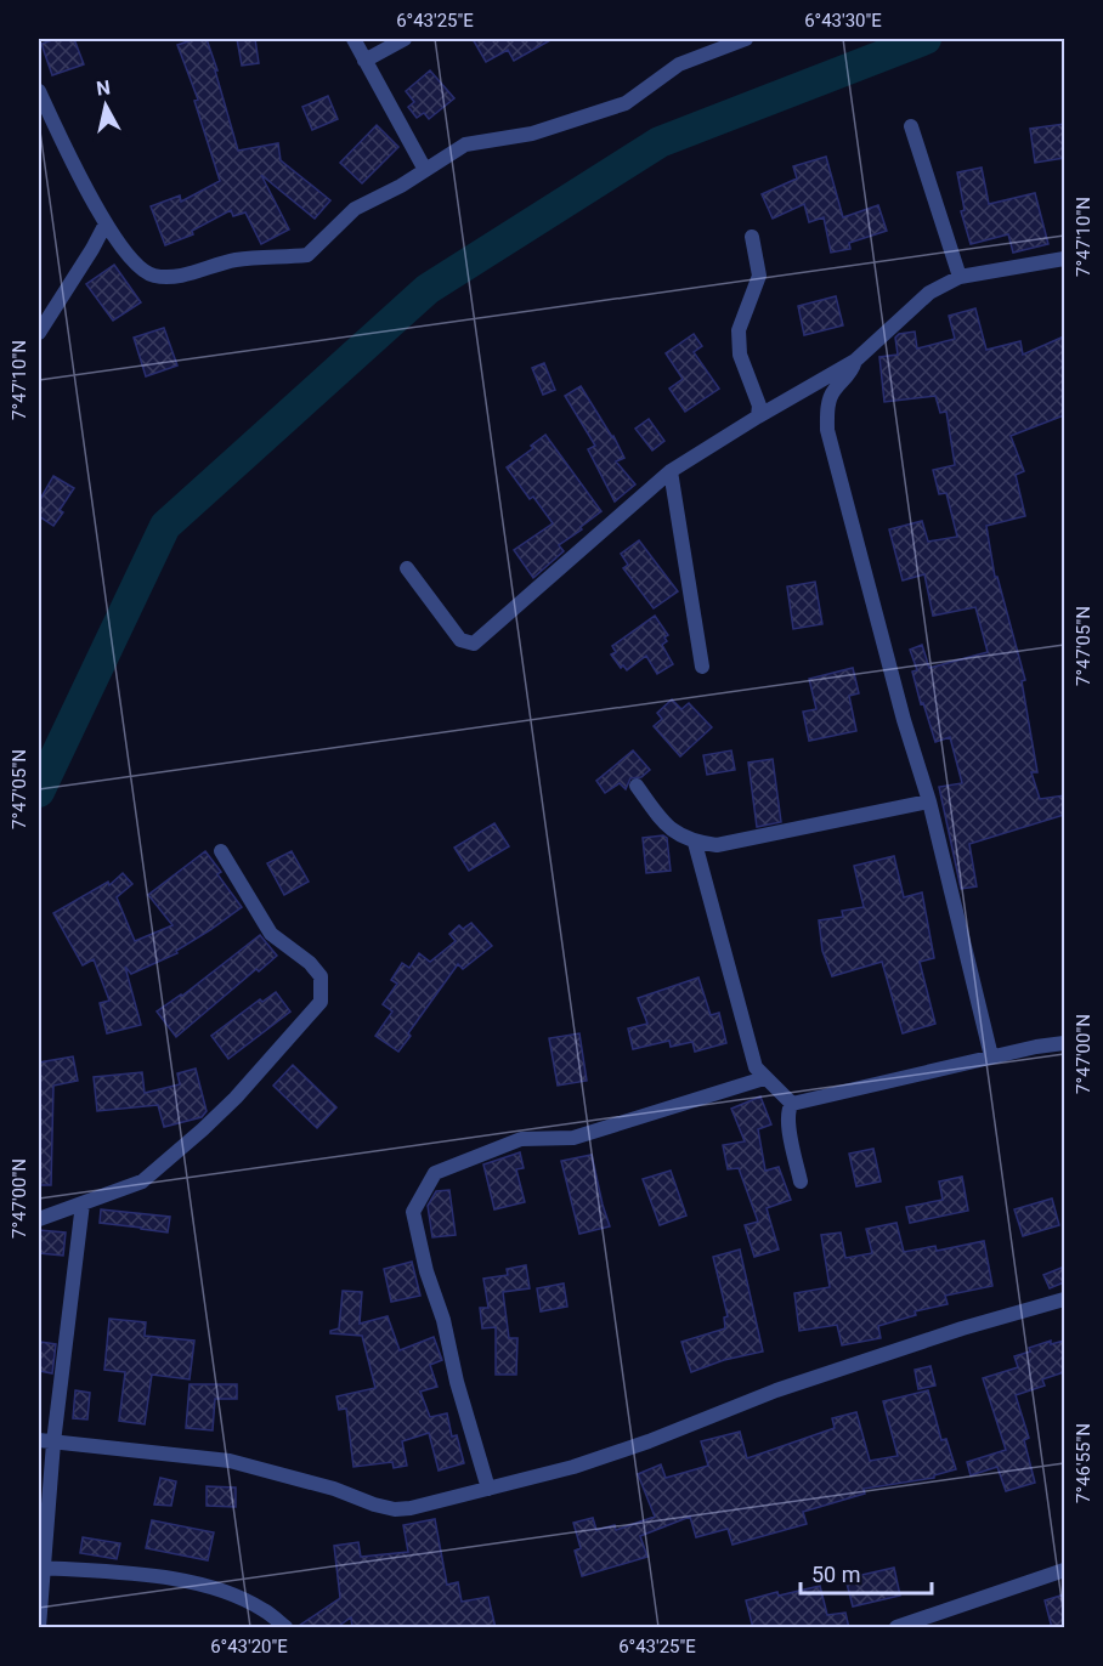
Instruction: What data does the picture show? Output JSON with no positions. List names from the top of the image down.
{
  "scale_bar": "50 m",
  "north": "top",
  "coordinates": [
    "6°43'25\"E",
    "6°43'30\"E",
    "7°47'10\"N",
    "7°47'05\"N",
    "7°47'00\"N",
    "7°46'55\"N",
    "6°43'20\"E"
  ]
}
